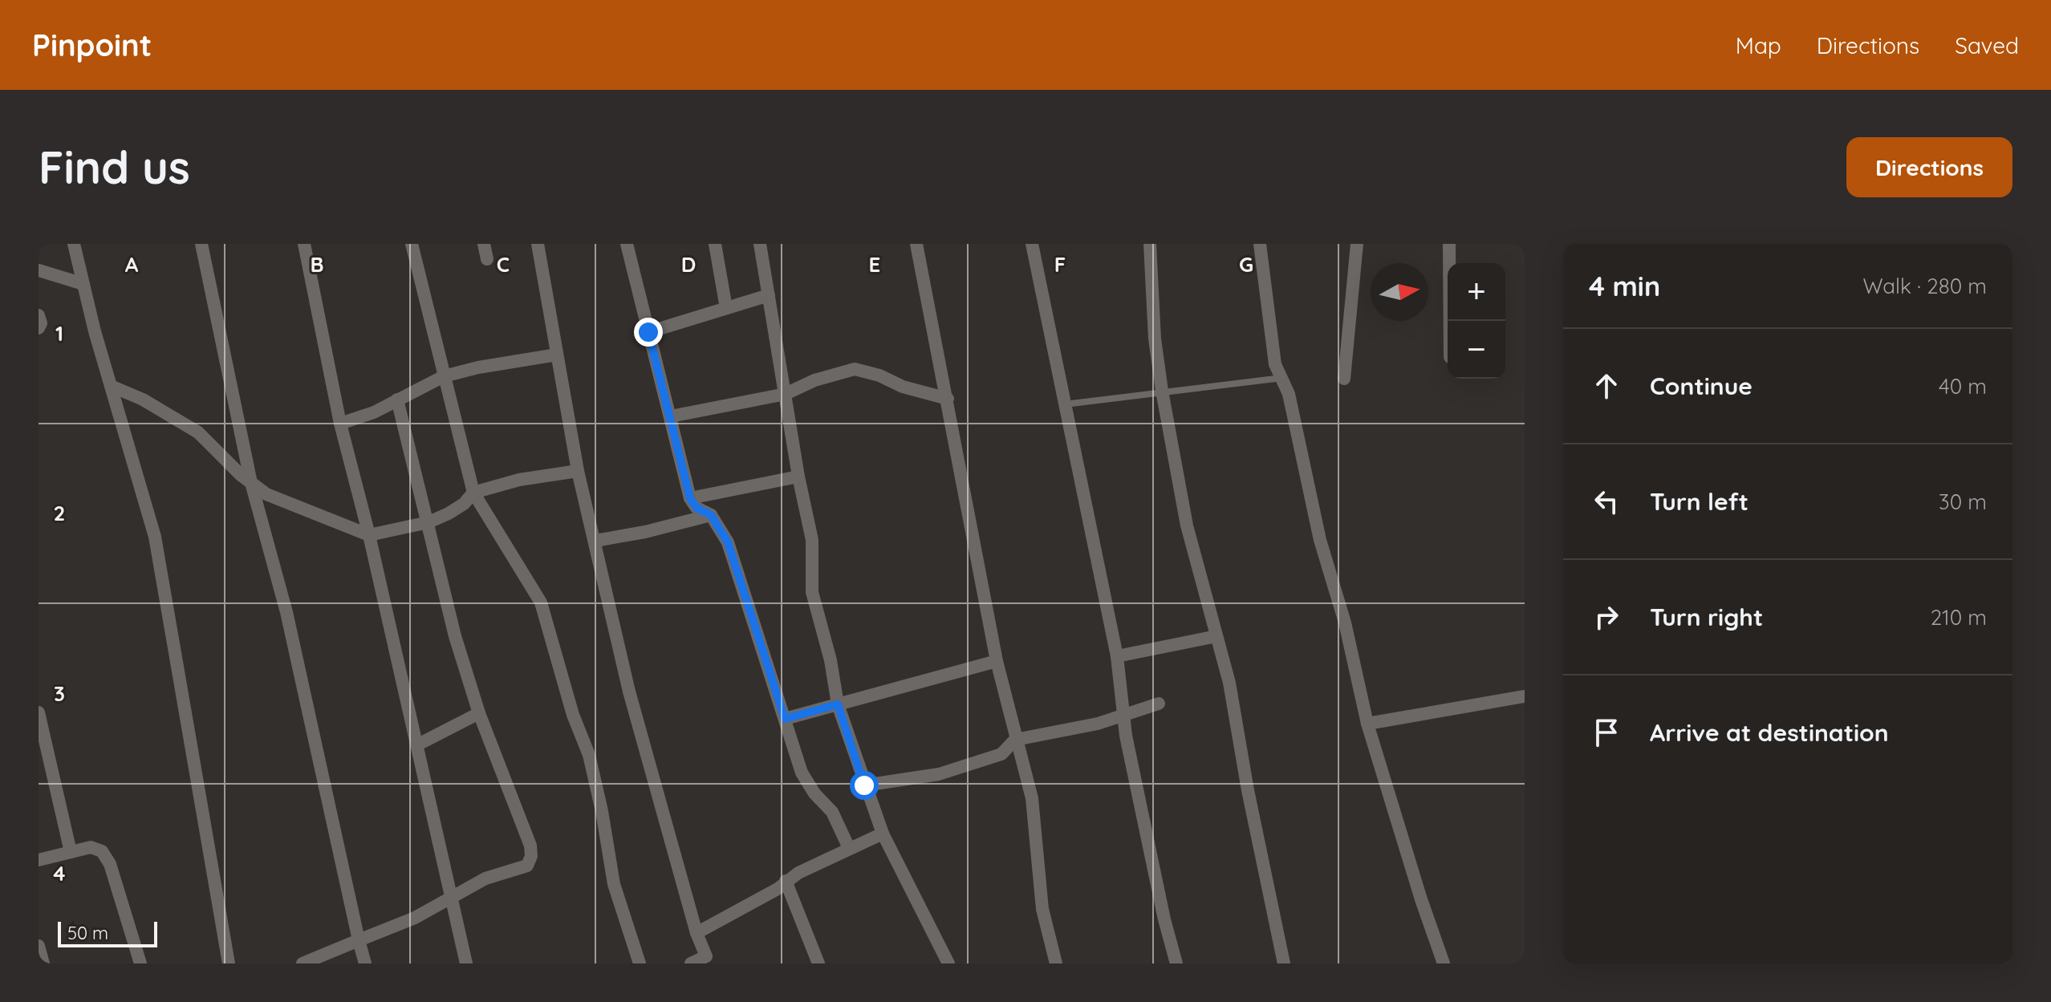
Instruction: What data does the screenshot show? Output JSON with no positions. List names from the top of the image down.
{
  "scale_bar": "50 m",
  "north": "right",
  "page": {
    "header": "Pinpoint",
    "nav": ["Map", "Directions", "Saved"],
    "buttons": "Directions",
    "title": "Find us",
    "heading": ["4 min", "Walk · 280 m"],
    "map_buttons": ["+", "−"],
    "list": [
      ["Continue", "40 m"],
      ["Turn left", "30 m"],
      ["Turn right", "210 m"],
      "Arrive at destination"
    ],
    "scale": "50 m"
  },
  "grid": {
    "columns": [
      "A",
      "B",
      "C",
      "D",
      "E",
      "F",
      "G"
    ],
    "rows": [
      "1",
      "2",
      "3",
      "4"
    ]
  }
}
